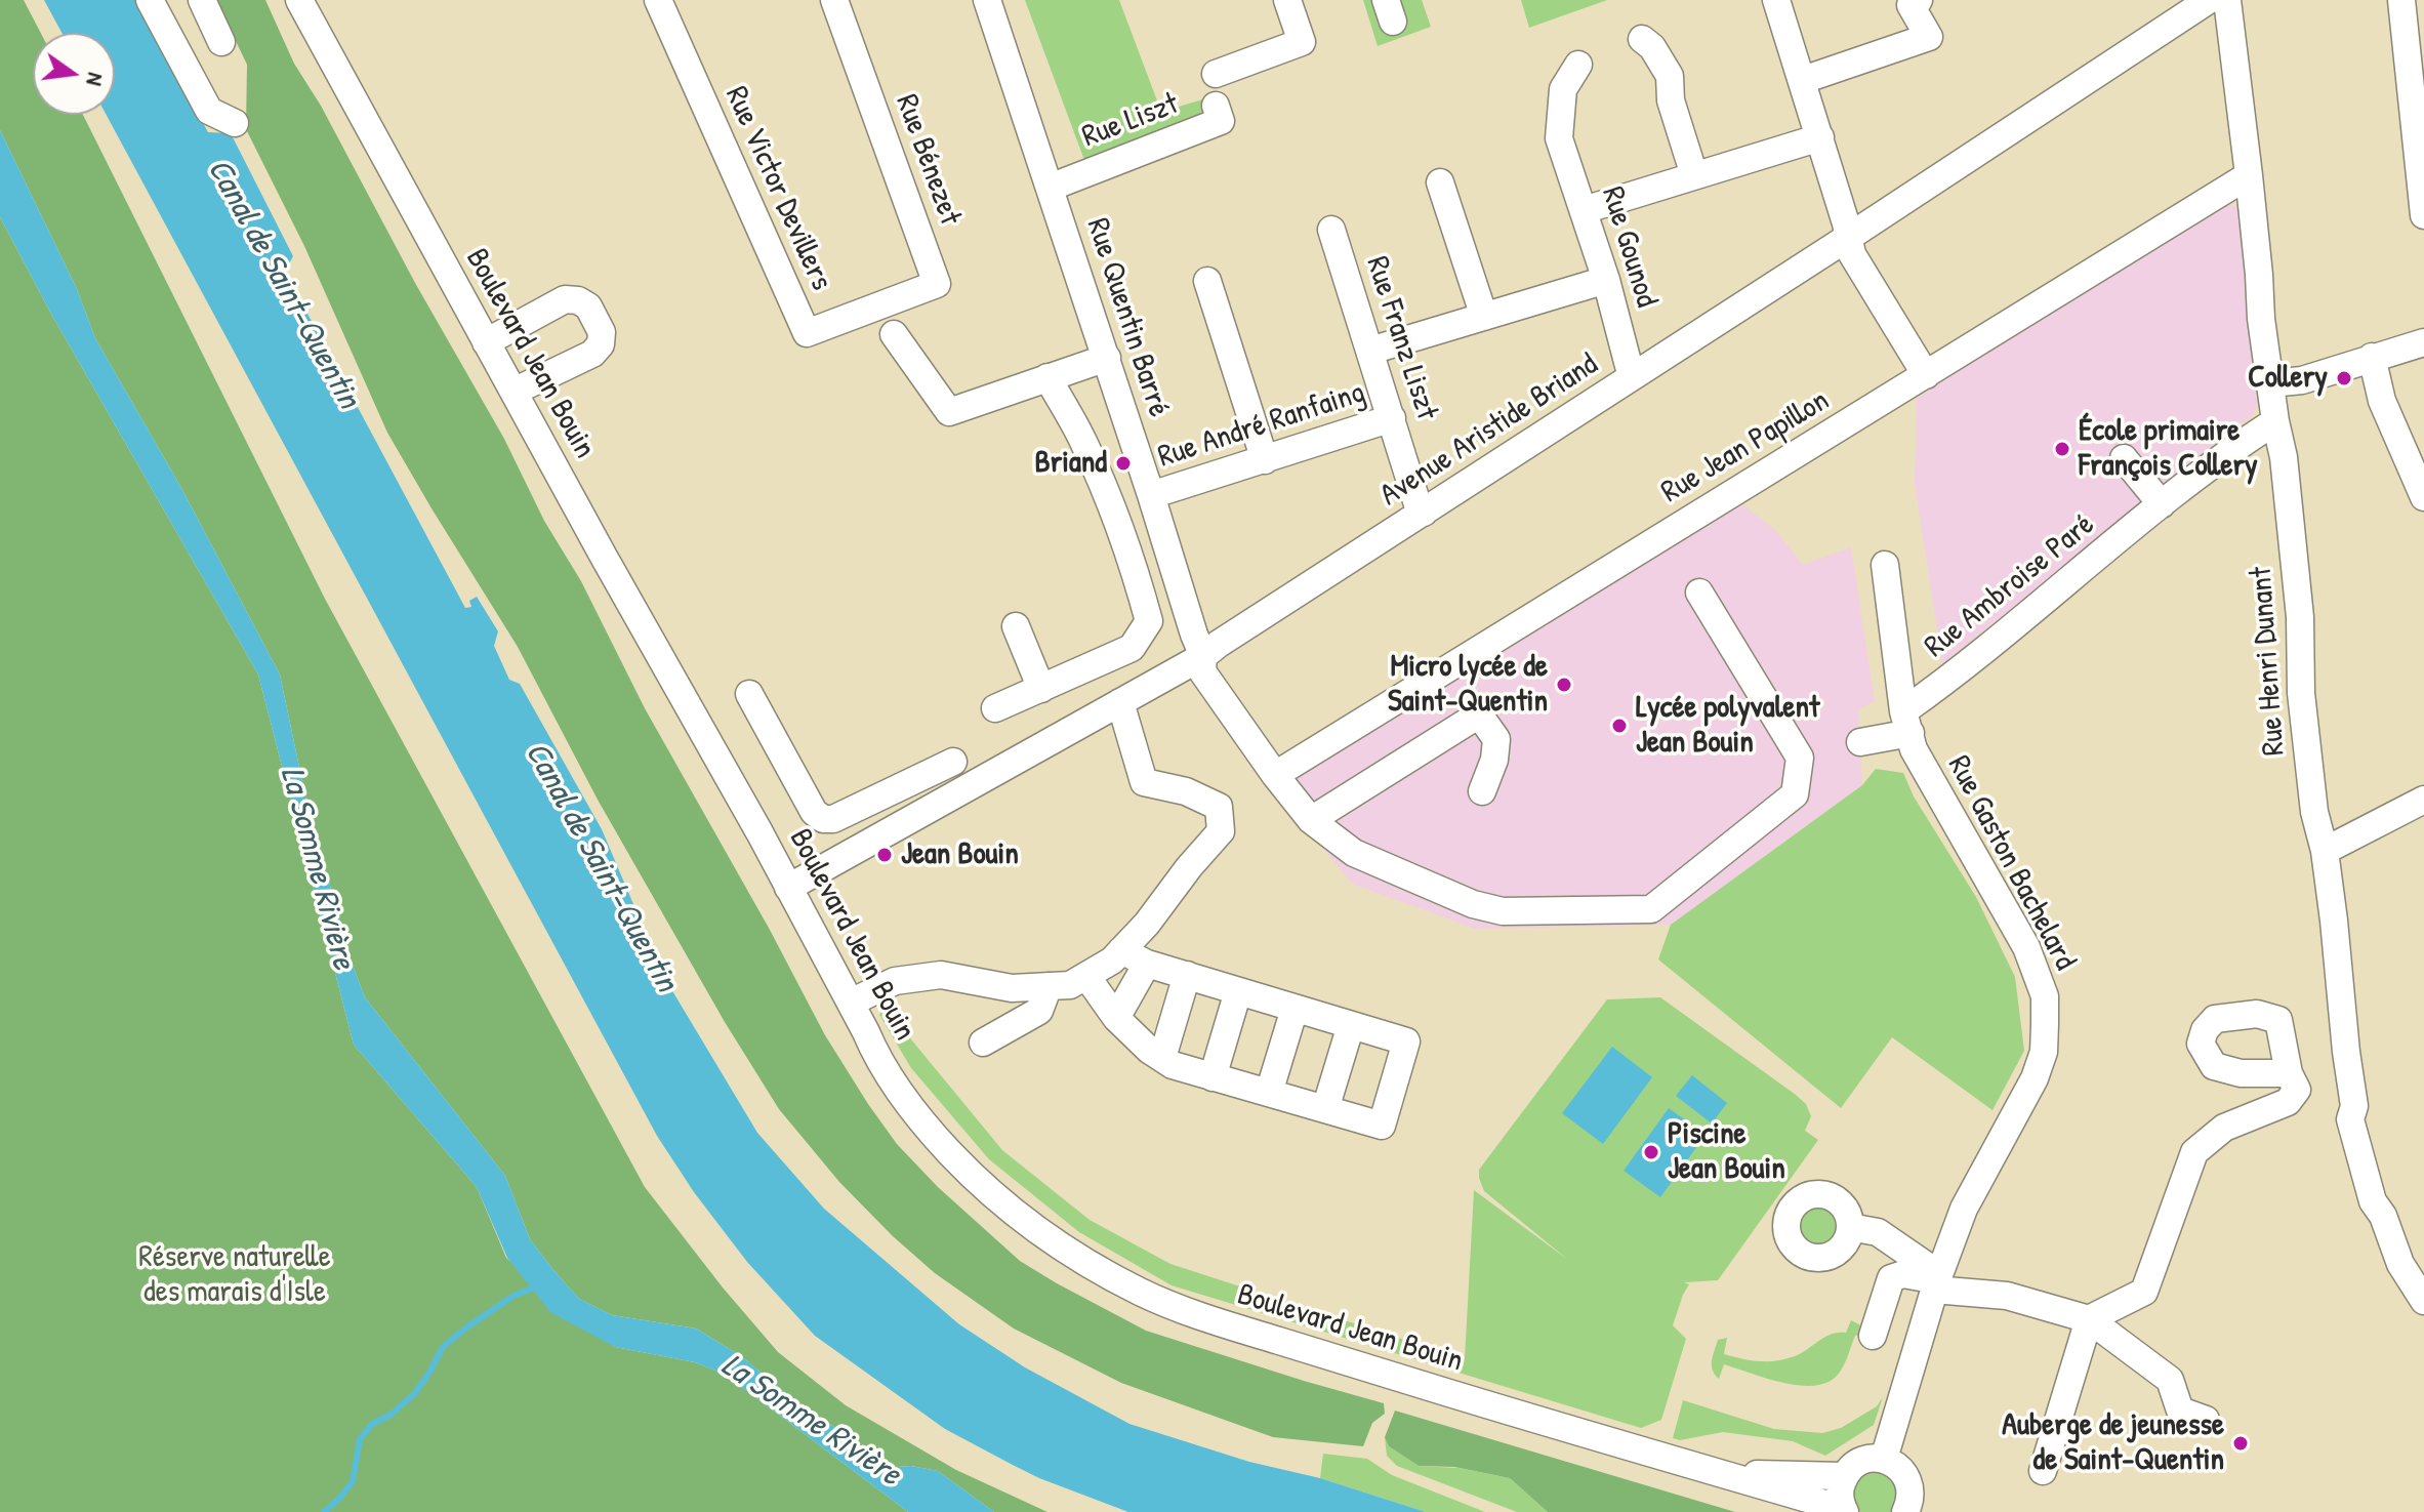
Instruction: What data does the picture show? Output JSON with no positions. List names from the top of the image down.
{
  "streets": {
    "street": [
      "Rue Liszt",
      "Rue Bénezet",
      "Rue Victor Devillers",
      "Rue Gounod",
      "Rue Quentin Barré",
      "Rue Franz Liszt",
      "Boulevard Jean Bouin",
      "Rue André Ranfaing",
      "Avenue Aristide Briand",
      "Rue Jean Papillon",
      "Rue Ambroise Paré",
      "Rue Henri Dunant",
      "Rue Gaston Bachelard"
    ]
  },
  "crossings": [
    ["Rue Liszt", "Rue Quentin Barré"],
    ["Rue Bénezet", "Rue Victor Devillers"],
    ["Rue Gounod", "Avenue Aristide Briand"],
    ["Rue Quentin Barré", "Rue André Ranfaing"],
    ["Rue Quentin Barré", "Avenue Aristide Briand"],
    ["Rue Quentin Barré", "Rue Jean Papillon"],
    ["Rue Franz Liszt", "Rue André Ranfaing"],
    ["Rue Franz Liszt", "Avenue Aristide Briand"],
    ["Boulevard Jean Bouin", "Avenue Aristide Briand"],
    ["Rue Jean Papillon", "Rue Henri Dunant"],
    ["Rue Ambroise Paré", "Rue Henri Dunant"],
    ["Rue Ambroise Paré", "Rue Gaston Bachelard"]
  ],
  "water": ["Canal de Saint-Quentin", "La Somme Rivière"],
  "parks": ["Réserve naturelle des marais d'Isle"],
  "places": [
    "Collery",
    "École primaire François Collery",
    "Briand",
    "Micro lycée de Saint-Quentin",
    "Lycée polyvalent Jean Bouin",
    "Jean Bouin",
    "Piscine Jean Bouin",
    "Auberge de jeunesse de Saint-Quentin"
  ],
  "north": "right"
}
